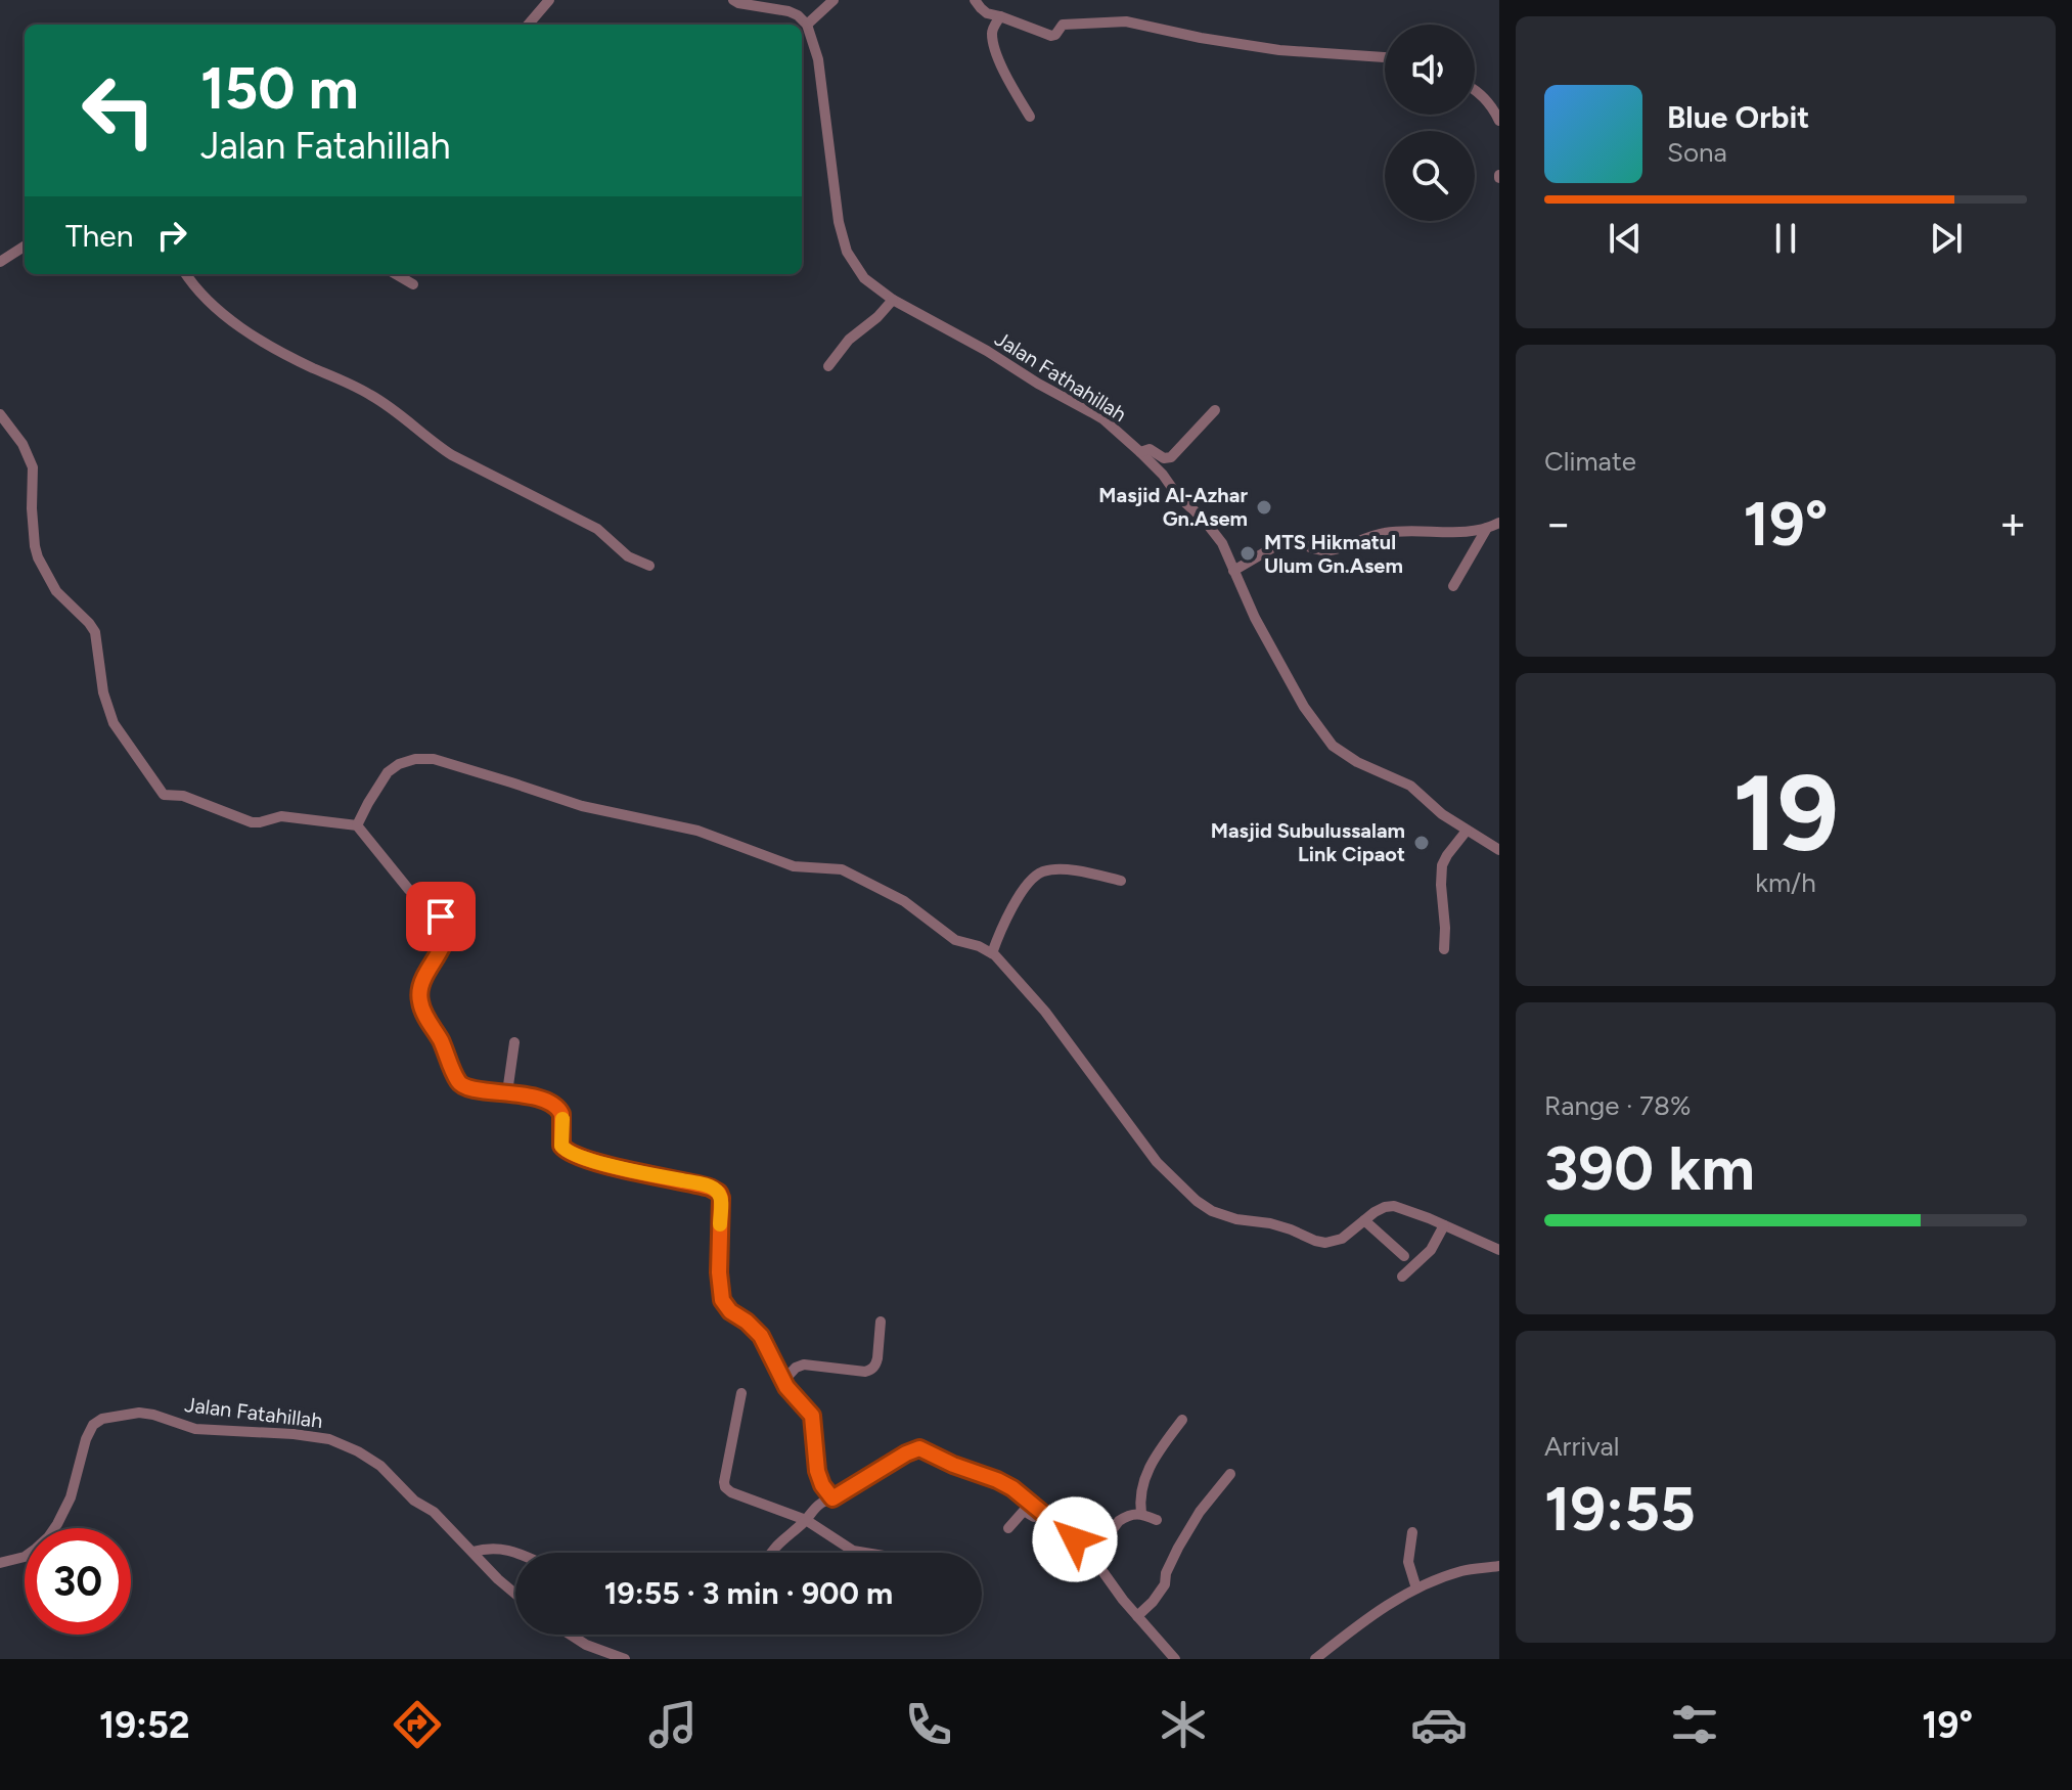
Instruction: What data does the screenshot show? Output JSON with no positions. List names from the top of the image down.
{
  "streets": {
    "street": ["Jalan Fathahillah", "Jalan Fatahillah"]
  },
  "places": ["Masjid Al-Azhar Gn.Asem", "MTS Hikmatul Ulum Gn.Asem", "Masjid Subulussalam Link Cipaot"],
  "page": {
    "turn": ["150 m", "Jalan Fatahillah"],
    "song": ["Blue Orbit", "Sona"],
    "then": "Then",
    "tile": [
      "Climate",
      ["19", "km/h"],
      ["Range · 78%", "390 km"],
      ["Arrival", "19:55"]
    ],
    "heat": ["−", "19°", "+"],
    "limit": "30",
    "trip": "19:55 · 3 min · 900 m",
    "tabs": ["19:52", "19°"]
  }
}
